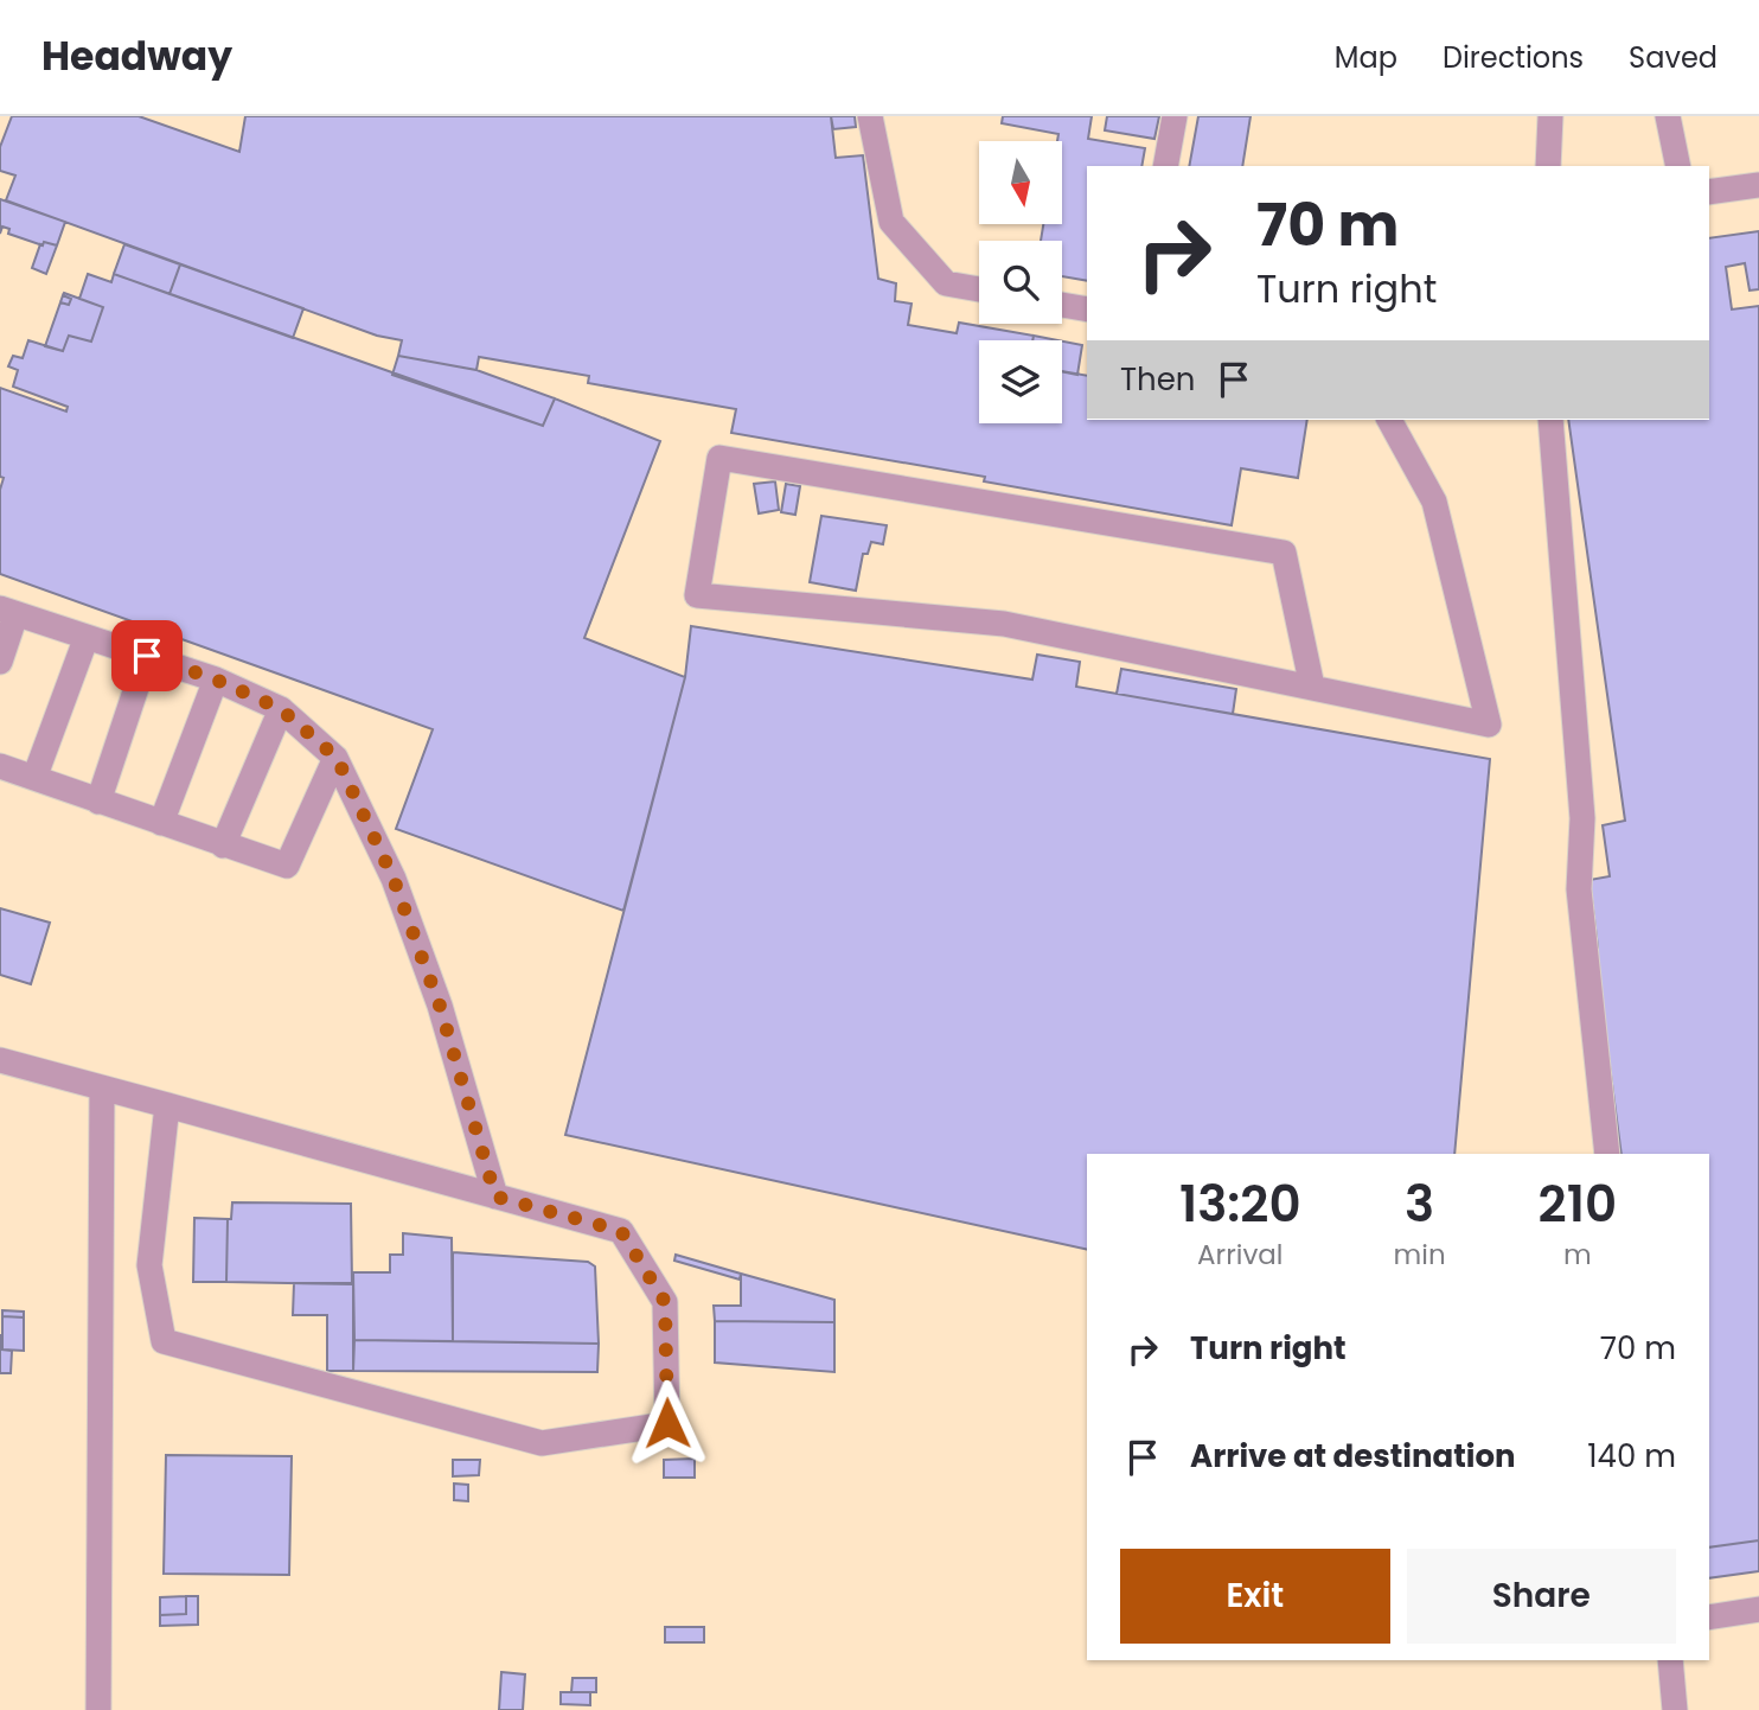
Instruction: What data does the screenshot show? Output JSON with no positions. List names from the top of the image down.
{
  "north": "bottom",
  "page": {
    "header": "Headway",
    "nav": ["Map", "Directions", "Saved"],
    "turn": ["70 m", "Turn right"],
    "then": "Then",
    "eta": [
      "13:20",
      "Arrival",
      "3",
      "min",
      "210",
      "m"
    ],
    "list": [
      {
        "name": "Turn right",
        "value": "70 m"
      },
      {
        "name": "Arrive at destination",
        "value": "140 m"
      }
    ],
    "buttons": ["Exit", "Share"]
  }
}
